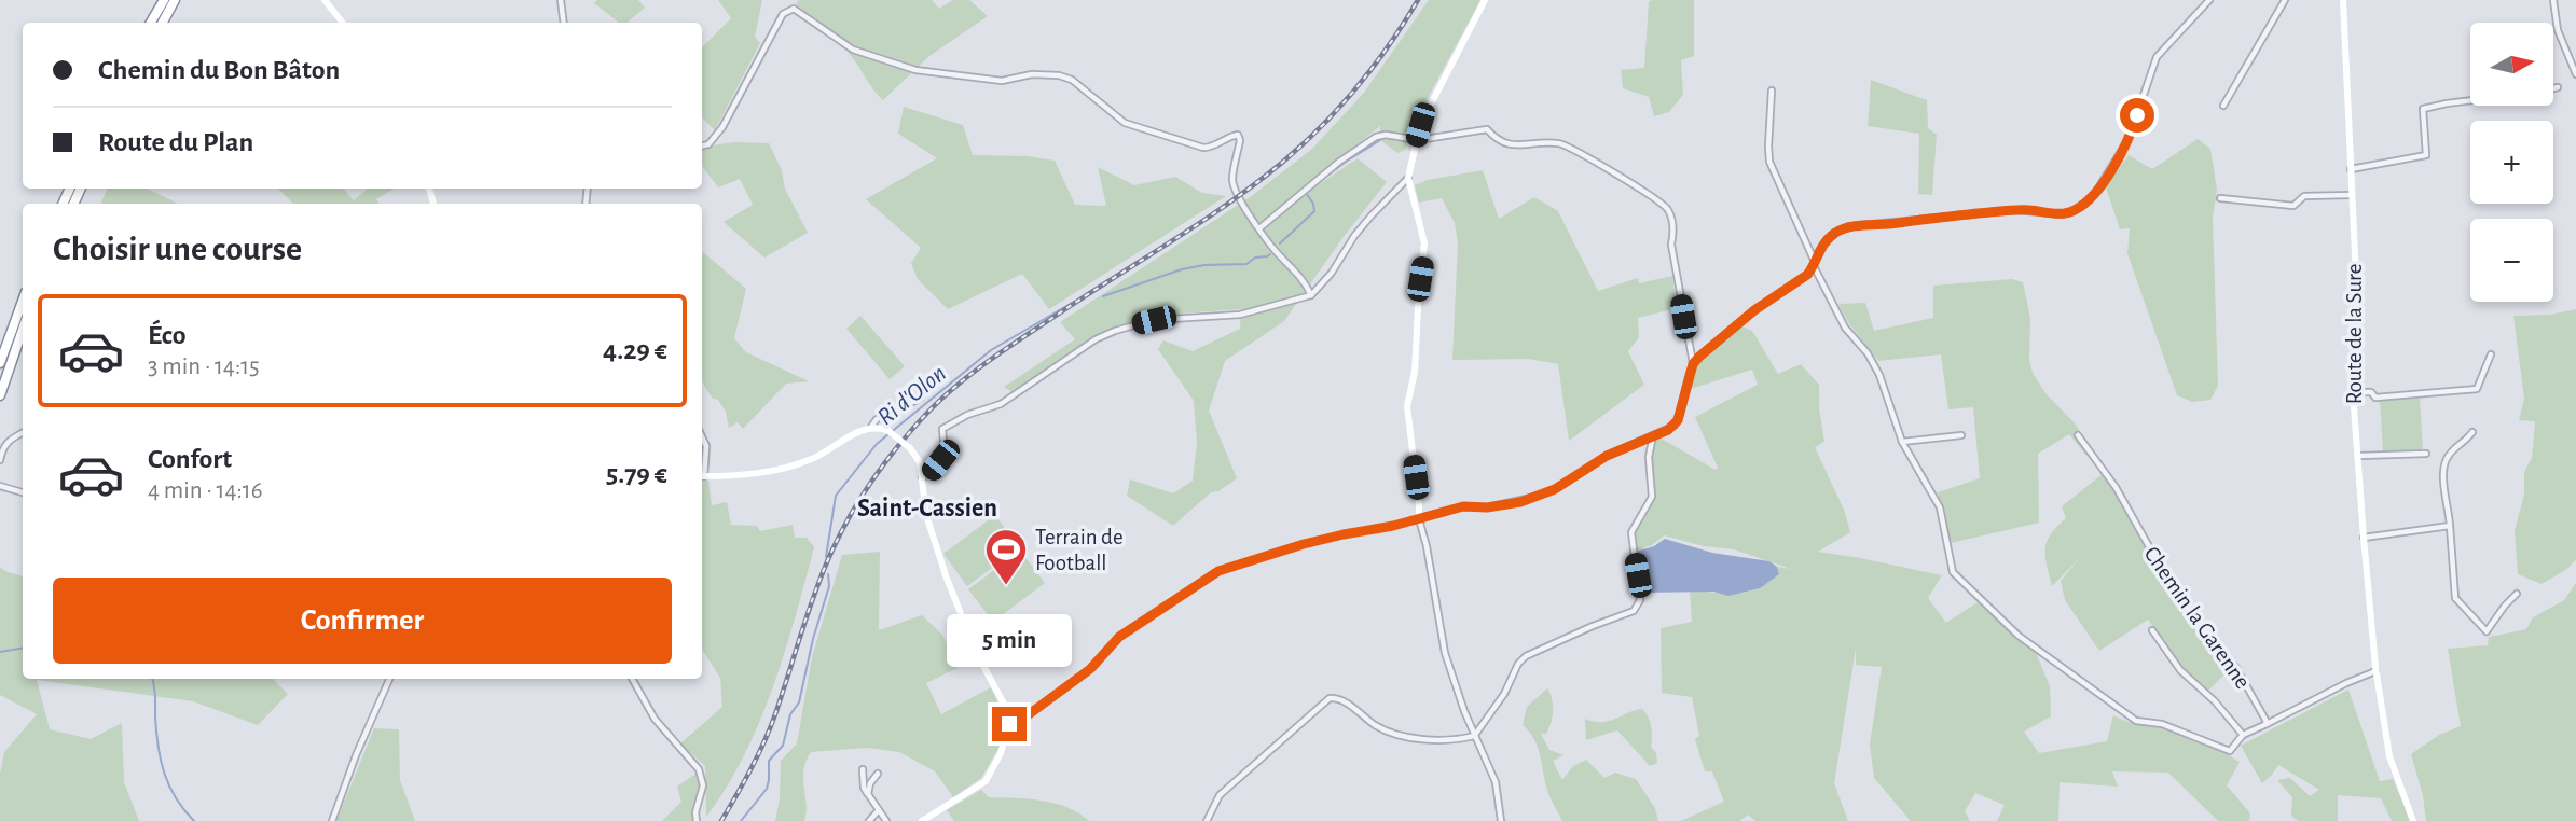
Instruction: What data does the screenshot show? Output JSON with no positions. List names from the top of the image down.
{
  "streets": {
    "main road": ["Route de la Sure"],
    "street": ["Chemin la Garenne"]
  },
  "districts": ["Saint-Cassien"],
  "water": ["Ri d'Olon"],
  "places": {
    "sports": ["Terrain de Football"]
  },
  "north": "right",
  "page": {
    "map_buttons": ["+", "−"],
    "banner": ["Chemin du Bon Bâton", "Route du Plan"],
    "heading": "Choisir une course",
    "list": [
      {
        "name": "Éco",
        "note": "3 min · 14:15",
        "value": "4.29 €"
      },
      {
        "name": "Confort",
        "note": "4 min · 14:16",
        "value": "5.79 €"
      }
    ],
    "buttons": "Confirmer",
    "bubble": "5 min"
  }
}
